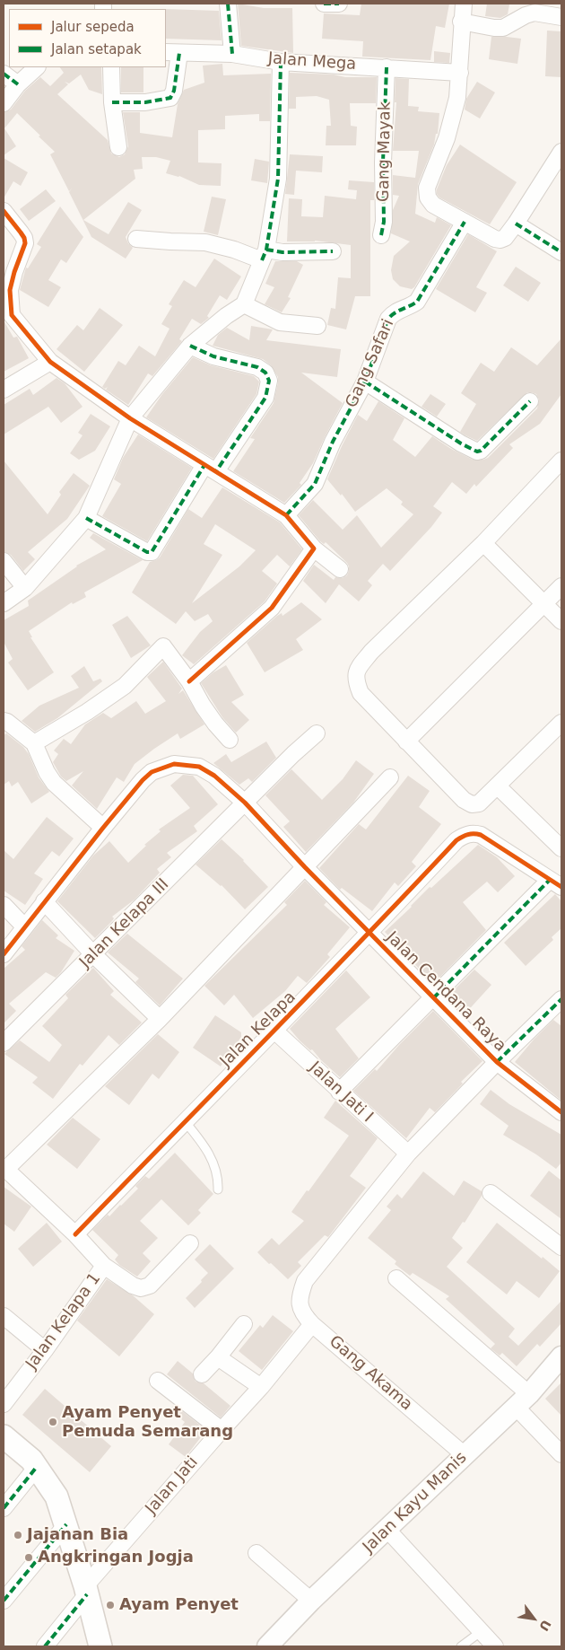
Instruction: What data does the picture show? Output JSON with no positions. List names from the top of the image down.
{
  "streets": {
    "street": [
      "Jalan Mega",
      "Gang Mayak",
      "Gang Safari",
      "Jalan Kelapa III",
      "Jalan Cendana Raya",
      "Jalan Kelapa",
      "Jalan Jati I",
      "Jalan Kelapa 1",
      "Gang Akama",
      "Jalan Jati",
      "Jalan Kayu Manis"
    ]
  },
  "crossings": [
    ["Jalan Mega", "Gang Mayak"],
    ["Jalan Kelapa III", "Jalan Cendana Raya"],
    ["Jalan Cendana Raya", "Jalan Kelapa"],
    ["Jalan Kelapa", "Jalan Jati I"],
    ["Jalan Kelapa", "Jalan Kelapa 1"],
    ["Jalan Jati I", "Gang Akama"],
    ["Gang Akama", "Jalan Jati"],
    ["Gang Akama", "Jalan Kayu Manis"]
  ],
  "places": [
    "Ayam Penyet Pemuda Semarang",
    "Jajanan Bia",
    "Angkringan Jogja",
    "Ayam Penyet"
  ],
  "legend": ["Jalur sepeda", "Jalan setapak"],
  "north": "bottom right"
}
